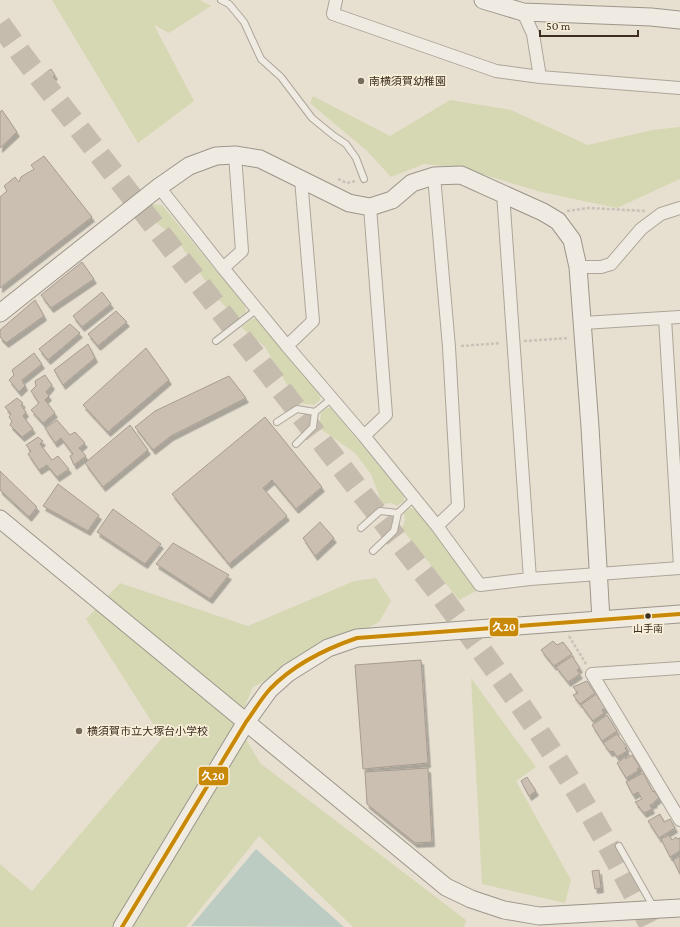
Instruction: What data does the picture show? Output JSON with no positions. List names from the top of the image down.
{
  "places": ["南横須賀幼稚園", "山手南", "横須賀市立大塚台小学校"],
  "lines": ["transit line 久20"],
  "scale_bar": "50 m"
}
